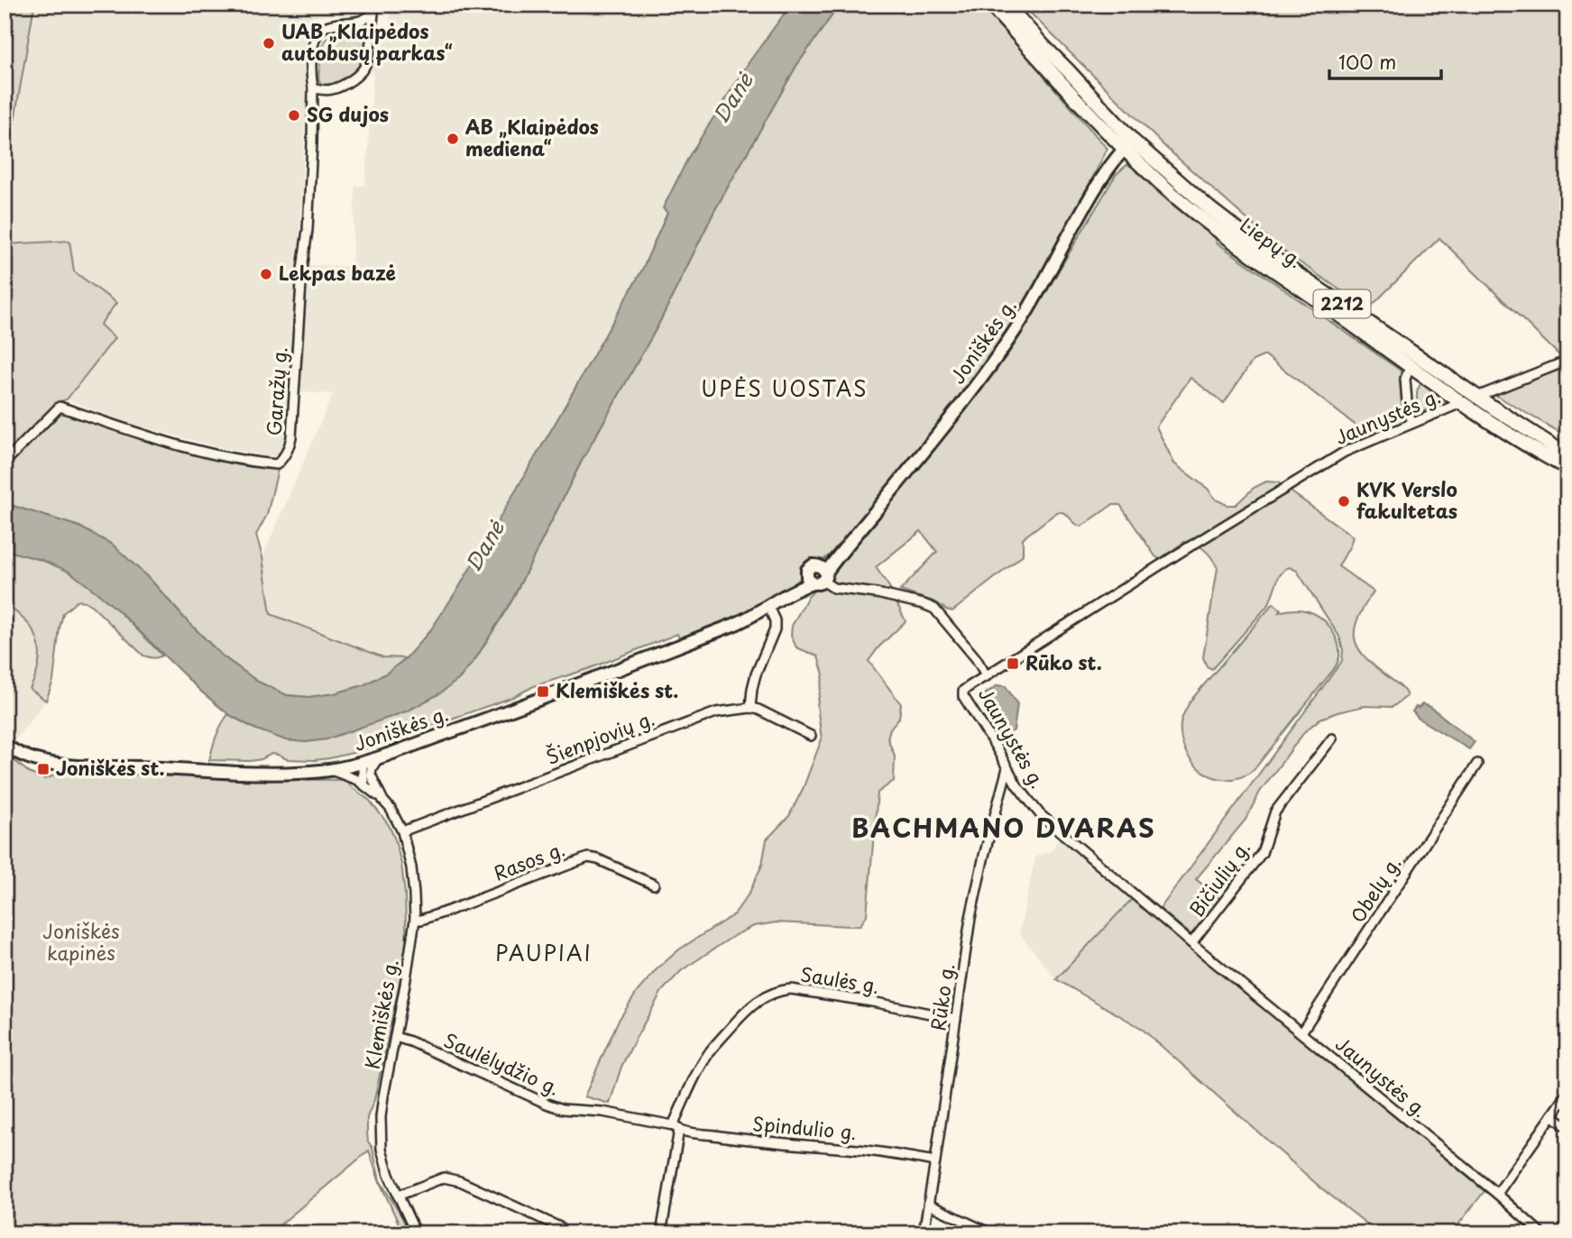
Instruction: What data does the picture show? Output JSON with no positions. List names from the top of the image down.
{
  "streets": {
    "main road": ["Liepų g.", "2212", "Joniškės g."],
    "street": [
      "Garažų g.",
      "Jaunystės g.",
      "Šienpjovių g.",
      "Rasos g.",
      "Bičiulių g.",
      "Obelų g.",
      "Saulės g.",
      "Rūko g.",
      "Klemiškės g.",
      "Saulėlydžio g.",
      "Spindulio g."
    ]
  },
  "crossings": [
    ["Liepų g.", "Joniškės g."],
    ["Liepų g.", "Jaunystės g."],
    ["Joniškės g.", "Klemiškės g."],
    ["Jaunystės g.", "Bičiulių g."],
    ["Jaunystės g.", "Obelų g."],
    ["Jaunystės g.", "Rūko g."],
    ["Šienpjovių g.", "Klemiškės g."],
    ["Rasos g.", "Klemiškės g."],
    ["Saulės g.", "Rūko g."],
    ["Saulės g.", "Saulėlydžio g."],
    ["Saulės g.", "Spindulio g."],
    ["Rūko g.", "Spindulio g."],
    ["Klemiškės g.", "Saulėlydžio g."],
    ["Saulėlydžio g.", "Spindulio g."]
  ],
  "districts": ["UPĖS UOSTAS", "BACHMANO DVARAS", "PAUPIAI"],
  "water": ["Danė"],
  "parks": ["Joniškės kapinės"],
  "places": {
    "other": [
      "UAB „Klaipėdos autobusų parkas“",
      "SG dujos",
      "AB „Klaipėdos mediena“",
      "Lekpas bazė",
      "KVK Verslo fakultetas"
    ],
    "transit": ["Rūko st.", "Klemiškės st.", "Joniškės st."]
  },
  "scale_bar": "100 m"
}
